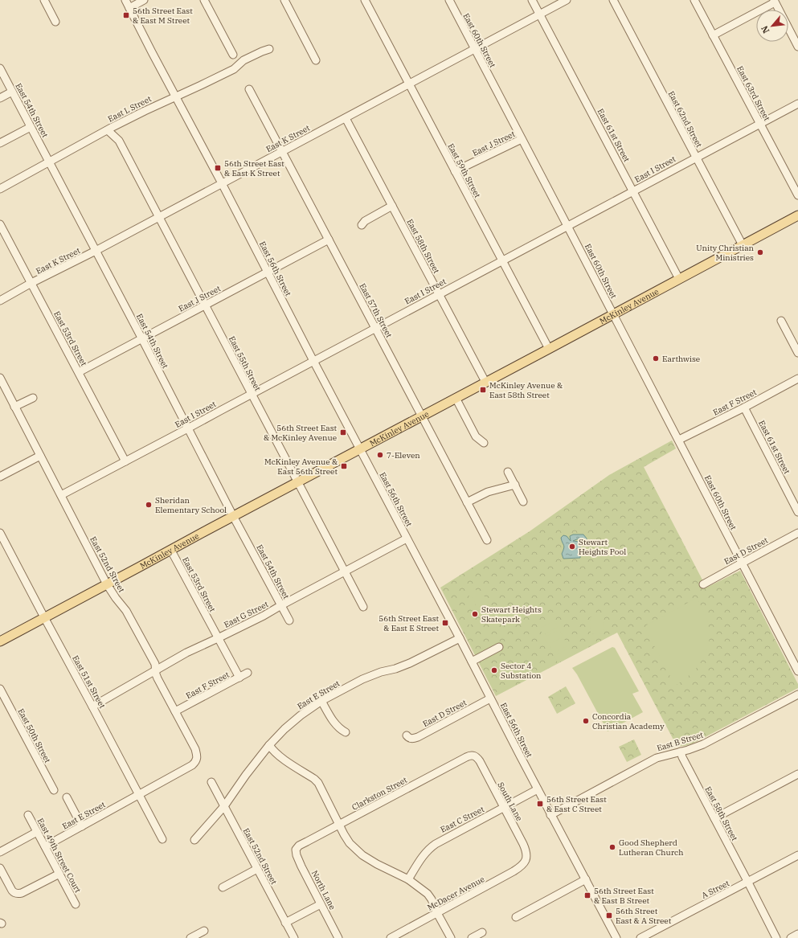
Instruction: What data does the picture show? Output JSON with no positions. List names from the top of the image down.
{
  "streets": {
    "main road": ["McKinley Avenue"],
    "street": [
      "East 60th Street",
      "East 63rd Street",
      "East L Street",
      "East 54th Street",
      "East 62nd Street",
      "East 61st Street",
      "East K Street",
      "East J Street",
      "East I Street",
      "East 59th Street",
      "East 58th Street",
      "East 56th Street",
      "East 57th Street",
      "East 53rd Street",
      "East 55th Street",
      "East F Street",
      "East D Street",
      "East 52nd Street",
      "East G Street",
      "East 51st Street",
      "East E Street",
      "East 50th Street",
      "East B Street",
      "Clarkston Street",
      "South Lane",
      "East C Street",
      "East 49th Street Court",
      "A Street",
      "North Lane",
      "McDacer Avenue"
    ]
  },
  "crossings": [
    ["East 60th Street", "East K Street"],
    ["East 60th Street", "East J Street"],
    ["East 60th Street", "East I Street"],
    ["East 60th Street", "McKinley Avenue"],
    ["East 60th Street", "East F Street"],
    ["East 60th Street", "East D Street"],
    ["East 63rd Street", "East I Street"],
    ["East L Street", "East 54th Street"],
    ["East L Street", "East 56th Street"],
    ["East L Street", "East 55th Street"],
    ["East 54th Street", "East K Street"],
    ["East 54th Street", "East J Street"],
    ["East 54th Street", "East I Street"],
    ["East 54th Street", "McKinley Avenue"],
    ["East 54th Street", "East G Street"],
    ["East 62nd Street", "East I Street"],
    ["East 62nd Street", "McKinley Avenue"],
    ["East 61st Street", "East K Street"],
    ["East 61st Street", "East I Street"],
    ["East 61st Street", "McKinley Avenue"],
    ["East 61st Street", "East F Street"],
    ["East K Street", "East 59th Street"],
    ["East K Street", "East 58th Street"],
    ["East K Street", "East 56th Street"],
    ["East K Street", "East 57th Street"],
    ["East K Street", "East 53rd Street"],
    ["East K Street", "East 55th Street"],
    ["East J Street", "East 59th Street"],
    ["East J Street", "East 56th Street"],
    ["East J Street", "East 57th Street"],
    ["East J Street", "East 53rd Street"],
    ["East J Street", "East 55th Street"],
    ["East I Street", "East 59th Street"],
    ["East I Street", "East 58th Street"],
    ["East I Street", "East 56th Street"],
    ["East I Street", "East 57th Street"],
    ["East I Street", "East 53rd Street"],
    ["East I Street", "East 55th Street"],
    ["East I Street", "East 52nd Street"],
    ["East 59th Street", "McKinley Avenue"],
    ["East 58th Street", "McKinley Avenue"],
    ["East 58th Street", "East B Street"],
    ["East 58th Street", "A Street"],
    ["East 56th Street", "McKinley Avenue"],
    ["East 56th Street", "East D Street"],
    ["East 56th Street", "East G Street"],
    ["East 56th Street", "East E Street"],
    ["East 56th Street", "East B Street"],
    ["East 56th Street", "East C Street"],
    ["McKinley Avenue", "East 57th Street"],
    ["McKinley Avenue", "East 53rd Street"],
    ["McKinley Avenue", "East 55th Street"],
    ["McKinley Avenue", "East 52nd Street"],
    ["McKinley Avenue", "East 51st Street"],
    ["East 53rd Street", "East F Street"],
    ["East 53rd Street", "East G Street"],
    ["East 55th Street", "East G Street"],
    ["East F Street", "East 52nd Street"],
    ["East 52nd Street", "East G Street"],
    ["East 52nd Street", "East E Street"],
    ["East G Street", "East 51st Street"],
    ["East 51st Street", "East E Street"],
    ["East E Street", "East 49th Street Court"],
    ["Clarkston Street", "South Lane"],
    ["Clarkston Street", "North Lane"],
    ["South Lane", "East C Street"],
    ["South Lane", "McDacer Avenue"]
  ],
  "places": {
    "transit": [
      "56th Street East & East M Street",
      "56th Street East & East K Street",
      "McKinley Avenue & East 58th Street",
      "56th Street East & McKinley Avenue",
      "McKinley Avenue & East 56th Street",
      "56th Street East & East E Street",
      "56th Street East & East C Street",
      "56th Street East & East B Street",
      "56th Street East & A Street"
    ],
    "other": [
      "Unity Christian Ministries",
      "Earthwise",
      "7-Eleven",
      "Sheridan Elementary School",
      "Stewart Heights Pool",
      "Stewart Heights Skatepark",
      "Sector 4 Substation",
      "Concordia Christian Academy",
      "Good Shepherd Lutheran Church"
    ]
  },
  "north": "bottom left"
}
